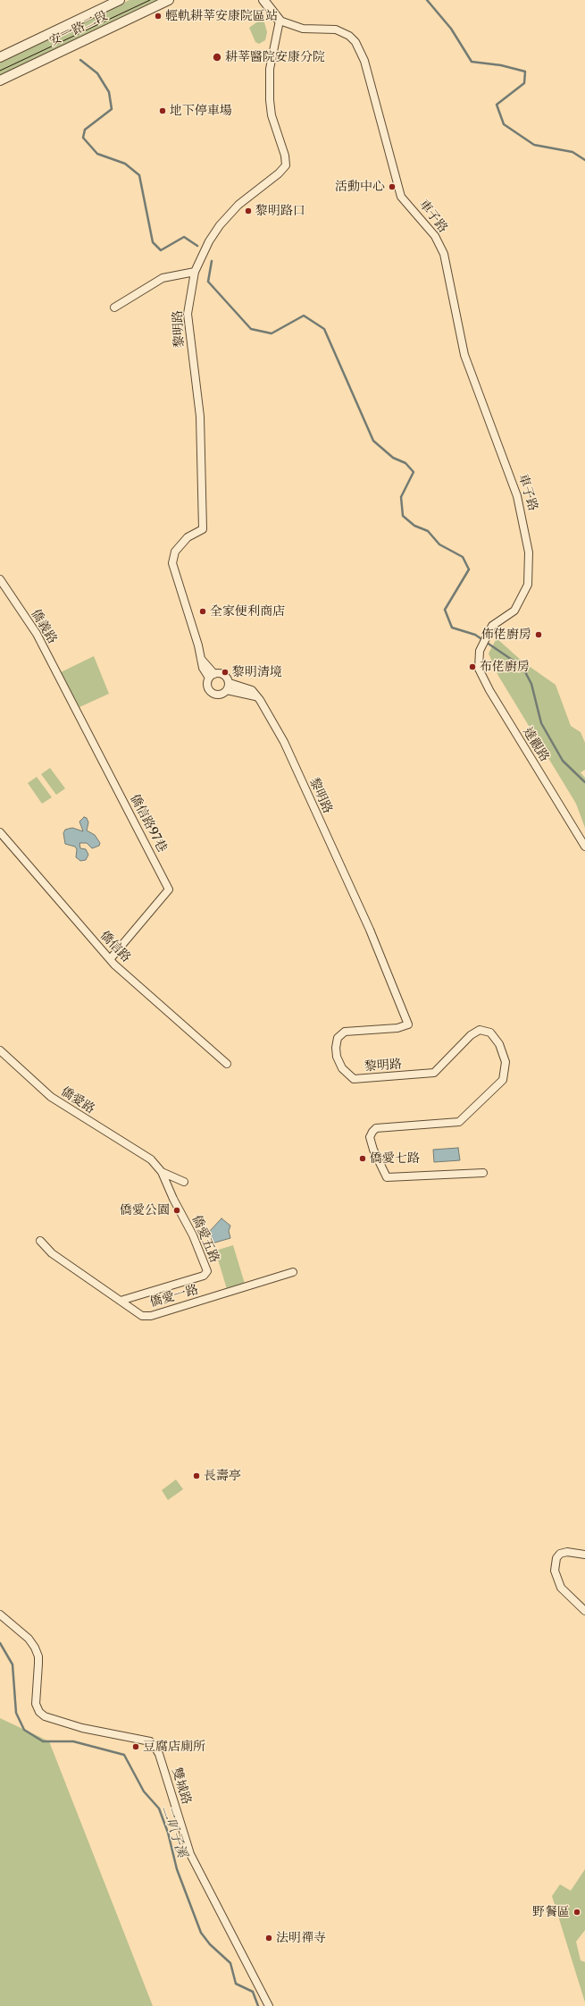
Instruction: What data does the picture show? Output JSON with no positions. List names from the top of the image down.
{
  "streets": {
    "street": [
      "安一路二段",
      "車子路",
      "黎明路",
      "僑義路",
      "達觀路",
      "僑信路97巷",
      "僑信路",
      "僑愛路",
      "僑愛五路",
      "僑愛一路",
      "雙城路"
    ]
  },
  "crossings": [
    ["車子路", "黎明路"],
    ["車子路", "達觀路"],
    ["僑義路", "僑信路97巷"],
    ["僑信路97巷", "僑信路"],
    ["僑愛路", "僑愛五路"],
    ["僑愛五路", "僑愛一路"]
  ],
  "water": ["二叭子溪"],
  "places": [
    "輕軌耕莘安康院區站",
    "耕莘醫院安康分院",
    "地下停車場",
    "活動中心",
    "黎明路口",
    "全家便利商店",
    "佈佬廚房",
    "布佬廚房",
    "黎明清境",
    "僑愛七路",
    "僑愛公園",
    "長壽亭",
    "豆腐店廁所",
    "野餐區",
    "法明禪寺"
  ]
}
